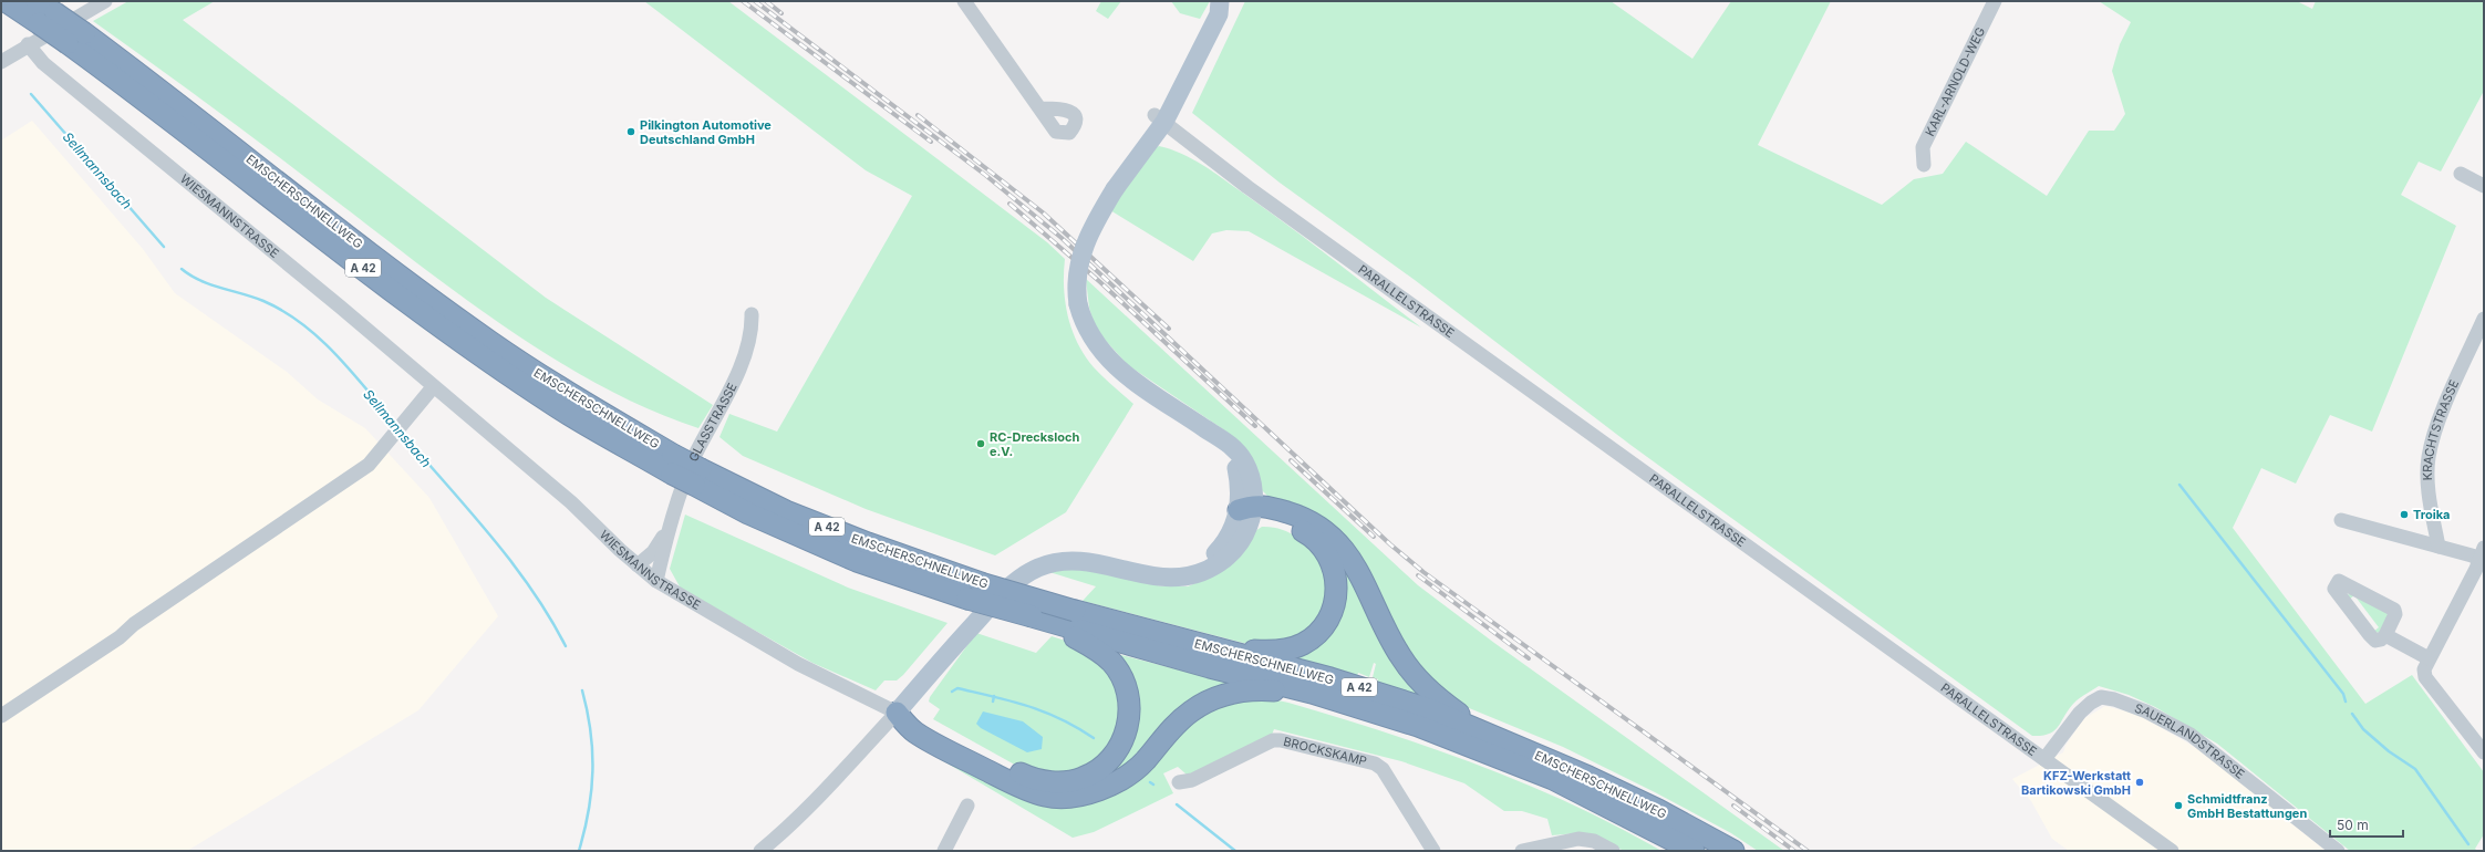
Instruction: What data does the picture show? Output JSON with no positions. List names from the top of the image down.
{
  "streets": {
    "highway": ["EMSCHERSCHNELLWEG", "A 42"],
    "street": [
      "KARL-ARNOLD-WEG",
      "WIESMANNSTRASSE",
      "PARALLELSTRASSE",
      "GLASSTRASSE",
      "KRACHTSTRASSE",
      "SAUERLANDSTRASSE",
      "BROCKSKAMP"
    ]
  },
  "crossings": [
    ["WIESMANNSTRASSE", "GLASSTRASSE"],
    ["PARALLELSTRASSE", "SAUERLANDSTRASSE"]
  ],
  "water": ["Sellmannsbach"],
  "places": [
    "Pilkington Automotive Deutschland GmbH",
    "RC-Drecksloch e.V.",
    "Troika",
    "KFZ-Werkstatt Bartikowski GmbH",
    "Schmidtfranz GmbH Bestattungen"
  ],
  "scale_bar": "50 m"
}
